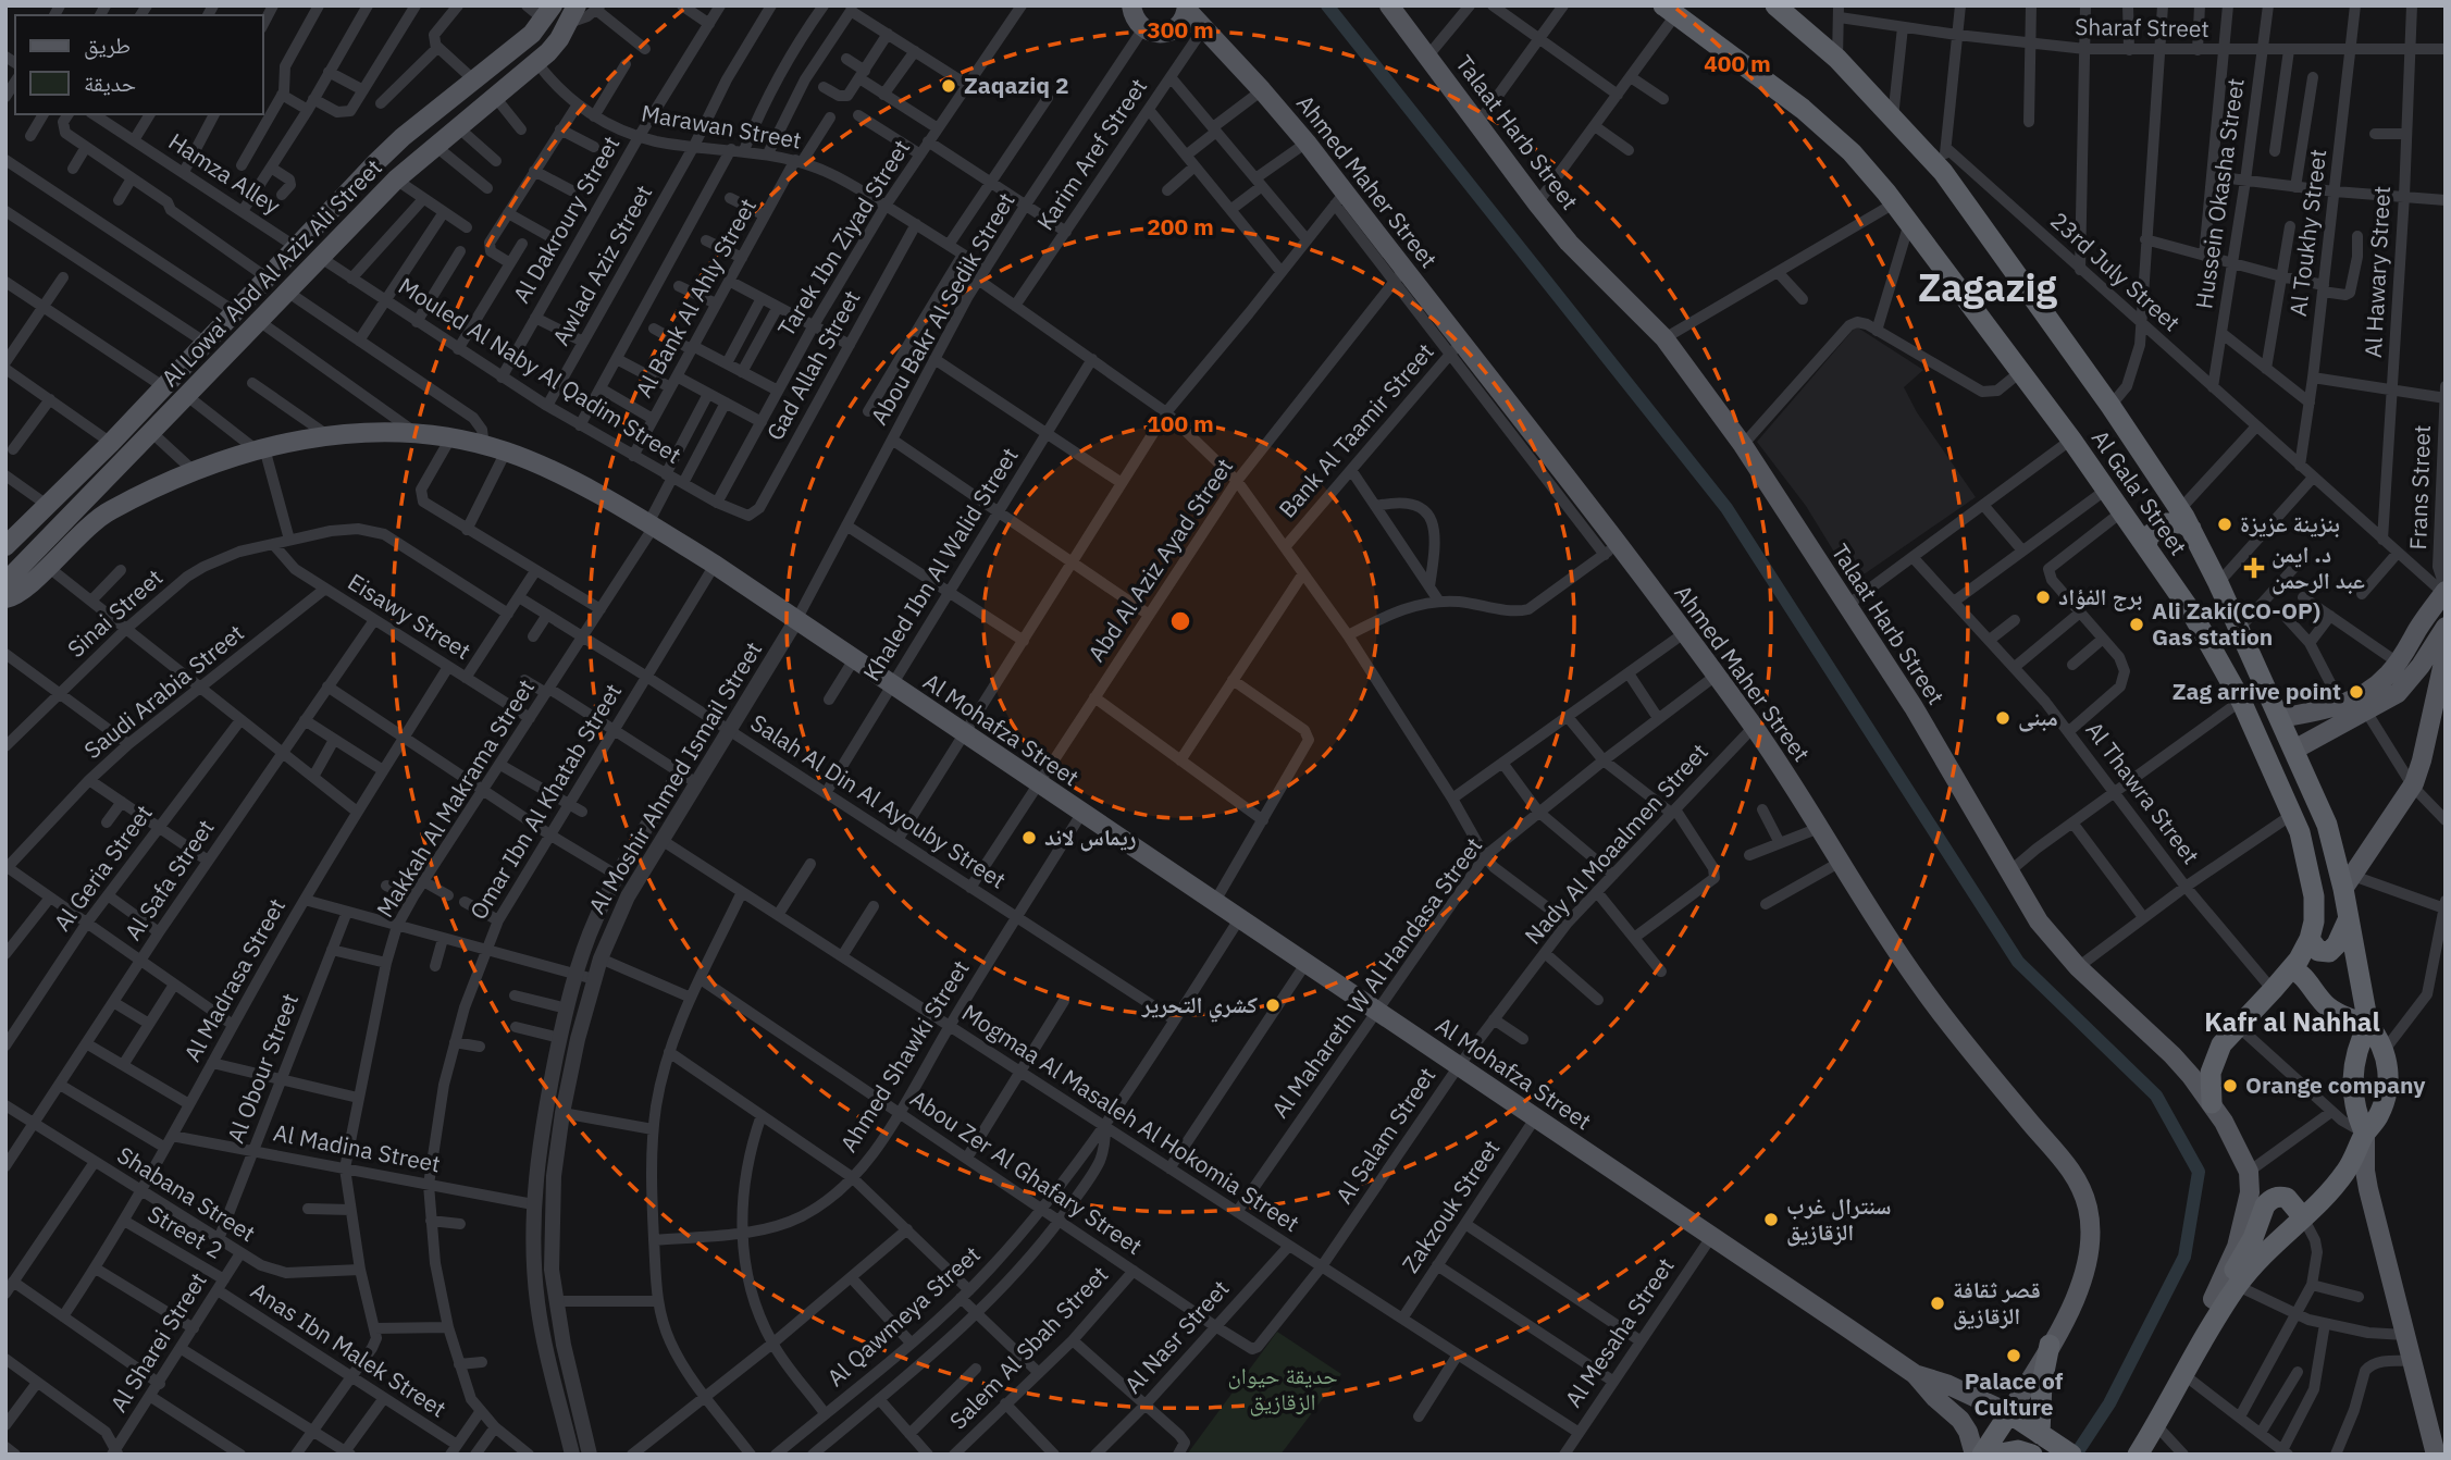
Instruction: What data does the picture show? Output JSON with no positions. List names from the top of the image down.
{
  "streets": {
    "highway": ["Al Gala' Street"],
    "main road": [
      "Talaat Harb Street",
      "Ahmed Maher Street",
      "Al Lowa' Abd Al Aziz Ali Street",
      "Al Mohafza Street"
    ],
    "street": [
      "Sharaf Street",
      "Marawan Street",
      "Karim Aref Street",
      "Hamza Alley",
      "Hussein Okasha Street",
      "Al Dakroury Street",
      "Al Toukhy Street",
      "Tarek Ibn Ziyad Street",
      "Awlad Aziz Street",
      "23rd July Street",
      "Al Hawary Street",
      "Al Bank Al Ahly Street",
      "Abou Bakr Al Sedik Street",
      "Gad Allah Street",
      "Mouled Al Naby Al Qadim Street",
      "Bank Al Taamir Street",
      "Frans Street",
      "Abd Al Aziz Ayad Street",
      "Khaled Ibn Al Walid Street",
      "Sinai Street",
      "Eisawy Street",
      "Saudi Arabia Street",
      "Al Moshir Ahmed Ismail Street",
      "Al Thawra Street",
      "Makkah Al Makrama Street",
      "Omar Ibn Al Khatab Street",
      "Salah Al Din Al Ayouby Street",
      "Nady Al Moaalmen Street",
      "Al Geria Street",
      "Al Safa Street",
      "Al Mahareth W Al Handasa Street",
      "Al Madrasa Street",
      "Ahmed Shawki Street",
      "Al Obour Street",
      "Mogmaa Al Masaleh Al Hokomia Street",
      "Al Salam Street",
      "Al Madina Street",
      "Abou Zer Al Ghafary Street",
      "Shabana Street",
      "Zakzouk Street",
      "Street 2",
      "Al Qawmeya Street",
      "Al Mesaha Street",
      "Al Nasr Street",
      "Al Sharei Street",
      "Salem Al Sbah Street",
      "Anas Ibn Malek Street"
    ]
  },
  "crossings": [
    ["Sharaf Street", "Hussein Okasha Street"],
    ["Sharaf Street", "Al Toukhy Street"],
    ["Sharaf Street", "Al Hawary Street"],
    ["Marawan Street", "Al Dakroury Street"],
    ["Marawan Street", "Tarek Ibn Ziyad Street"],
    ["Marawan Street", "Awlad Aziz Street"],
    ["Marawan Street", "Al Lowa' Abd Al Aziz Ali Street"],
    ["Marawan Street", "Al Bank Al Ahly Street"],
    ["Marawan Street", "Abou Bakr Al Sedik Street"],
    ["Marawan Street", "Gad Allah Street"],
    ["Talaat Harb Street", "Al Gala' Street"],
    ["Karim Aref Street", "Ahmed Maher Street"],
    ["Hamza Alley", "Al Lowa' Abd Al Aziz Ali Street"],
    ["Ahmed Maher Street", "Bank Al Taamir Street"],
    ["Ahmed Maher Street", "Abd Al Aziz Ayad Street"],
    ["Ahmed Maher Street", "Al Mohafza Street"],
    ["Ahmed Maher Street", "Nady Al Moaalmen Street"],
    ["Ahmed Maher Street", "Al Mahareth W Al Handasa Street"],
    ["Hussein Okasha Street", "23rd July Street"],
    ["Al Dakroury Street", "Mouled Al Naby Al Qadim Street"],
    ["Al Toukhy Street", "23rd July Street"],
    ["Tarek Ibn Ziyad Street", "Mouled Al Naby Al Qadim Street"],
    ["Awlad Aziz Street", "Mouled Al Naby Al Qadim Street"],
    ["23rd July Street", "Al Hawary Street"],
    ["23rd July Street", "Frans Street"],
    ["Al Lowa' Abd Al Aziz Ali Street", "Mouled Al Naby Al Qadim Street"],
    ["Al Bank Al Ahly Street", "Mouled Al Naby Al Qadim Street"],
    ["Abou Bakr Al Sedik Street", "Al Mohafza Street"],
    ["Abou Bakr Al Sedik Street", "Al Moshir Ahmed Ismail Street"],
    ["Gad Allah Street", "Mouled Al Naby Al Qadim Street"],
    ["Mouled Al Naby Al Qadim Street", "Makkah Al Makrama Street"],
    ["Al Gala' Street", "Al Thawra Street"],
    ["Abd Al Aziz Ayad Street", "Al Mohafza Street"],
    ["Abd Al Aziz Ayad Street", "Salah Al Din Al Ayouby Street"],
    ["Khaled Ibn Al Walid Street", "Al Mohafza Street"],
    ["Khaled Ibn Al Walid Street", "Salah Al Din Al Ayouby Street"],
    ["Sinai Street", "Eisawy Street"],
    ["Eisawy Street", "Saudi Arabia Street"],
    ["Eisawy Street", "Makkah Al Makrama Street"],
    ["Eisawy Street", "Al Safa Street"],
    ["Eisawy Street", "Al Madrasa Street"],
    ["Al Mohafza Street", "Al Moshir Ahmed Ismail Street"],
    ["Al Mohafza Street", "Makkah Al Makrama Street"],
    ["Al Mohafza Street", "Omar Ibn Al Khatab Street"],
    ["Al Mohafza Street", "Nady Al Moaalmen Street"],
    ["Al Mohafza Street", "Al Mahareth W Al Handasa Street"],
    ["Al Mohafza Street", "Ahmed Shawki Street"],
    ["Al Mohafza Street", "Al Salam Street"],
    ["Al Mohafza Street", "Zakzouk Street"],
    ["Al Mohafza Street", "Al Qawmeya Street"],
    ["Al Mohafza Street", "Al Mesaha Street"],
    ["Al Moshir Ahmed Ismail Street", "Salah Al Din Al Ayouby Street"],
    ["Al Moshir Ahmed Ismail Street", "Mogmaa Al Masaleh Al Hokomia Street"],
    ["Al Moshir Ahmed Ismail Street", "Al Madina Street"],
    ["Makkah Al Makrama Street", "Salah Al Din Al Ayouby Street"],
    ["Makkah Al Makrama Street", "Al Madina Street"],
    ["Makkah Al Makrama Street", "Shabana Street"],
    ["Omar Ibn Al Khatab Street", "Salah Al Din Al Ayouby Street"],
    ["Omar Ibn Al Khatab Street", "Al Madina Street"],
    ["Salah Al Din Al Ayouby Street", "Ahmed Shawki Street"],
    ["Salah Al Din Al Ayouby Street", "Al Qawmeya Street"],
    ["Nady Al Moaalmen Street", "Al Salam Street"],
    ["Al Safa Street", "Shabana Street"],
    ["Al Mahareth W Al Handasa Street", "Mogmaa Al Masaleh Al Hokomia Street"],
    ["Al Madrasa Street", "Al Madina Street"],
    ["Al Madrasa Street", "Shabana Street"],
    ["Al Madrasa Street", "Street 2"],
    ["Ahmed Shawki Street", "Mogmaa Al Masaleh Al Hokomia Street"],
    ["Ahmed Shawki Street", "Abou Zer Al Ghafary Street"],
    ["Al Obour Street", "Al Madina Street"],
    ["Al Obour Street", "Shabana Street"],
    ["Mogmaa Al Masaleh Al Hokomia Street", "Al Salam Street"],
    ["Mogmaa Al Masaleh Al Hokomia Street", "Zakzouk Street"],
    ["Mogmaa Al Masaleh Al Hokomia Street", "Al Qawmeya Street"],
    ["Mogmaa Al Masaleh Al Hokomia Street", "Al Mesaha Street"],
    ["Mogmaa Al Masaleh Al Hokomia Street", "Al Nasr Street"],
    ["Al Salam Street", "Abou Zer Al Ghafary Street"],
    ["Al Salam Street", "Al Nasr Street"],
    ["Abou Zer Al Ghafary Street", "Al Qawmeya Street"],
    ["Abou Zer Al Ghafary Street", "Al Nasr Street"],
    ["Abou Zer Al Ghafary Street", "Salem Al Sbah Street"],
    ["Shabana Street", "Al Sharei Street"],
    ["Street 2", "Al Sharei Street"],
    ["Street 2", "Anas Ibn Malek Street"],
    ["Al Sharei Street", "Anas Ibn Malek Street"]
  ],
  "districts": ["Zagazig", "Kafr al Nahhal"],
  "parks": ["حديقة حيوان الزقازيق"],
  "places": {
    "other": [
      "Zaqaziq 2",
      "بنزينة عزيزة",
      "برج الفؤاد",
      "Ali Zaki(CO-OP) Gas station",
      "Zag arrive point",
      "مبنى",
      "ريماس لاند",
      "كشري التحرير",
      "Orange company",
      "سنترال غرب الزقازيق",
      "قصر ثقافة الزقازيق",
      "Palace of Culture"
    ],
    "health": ["د. ايمن عبد الرحمن"]
  },
  "legend": ["طريق", "حديقة"],
  "rings": [
    "300 m",
    "400 m",
    "200 m",
    "100 m"
  ]
}
